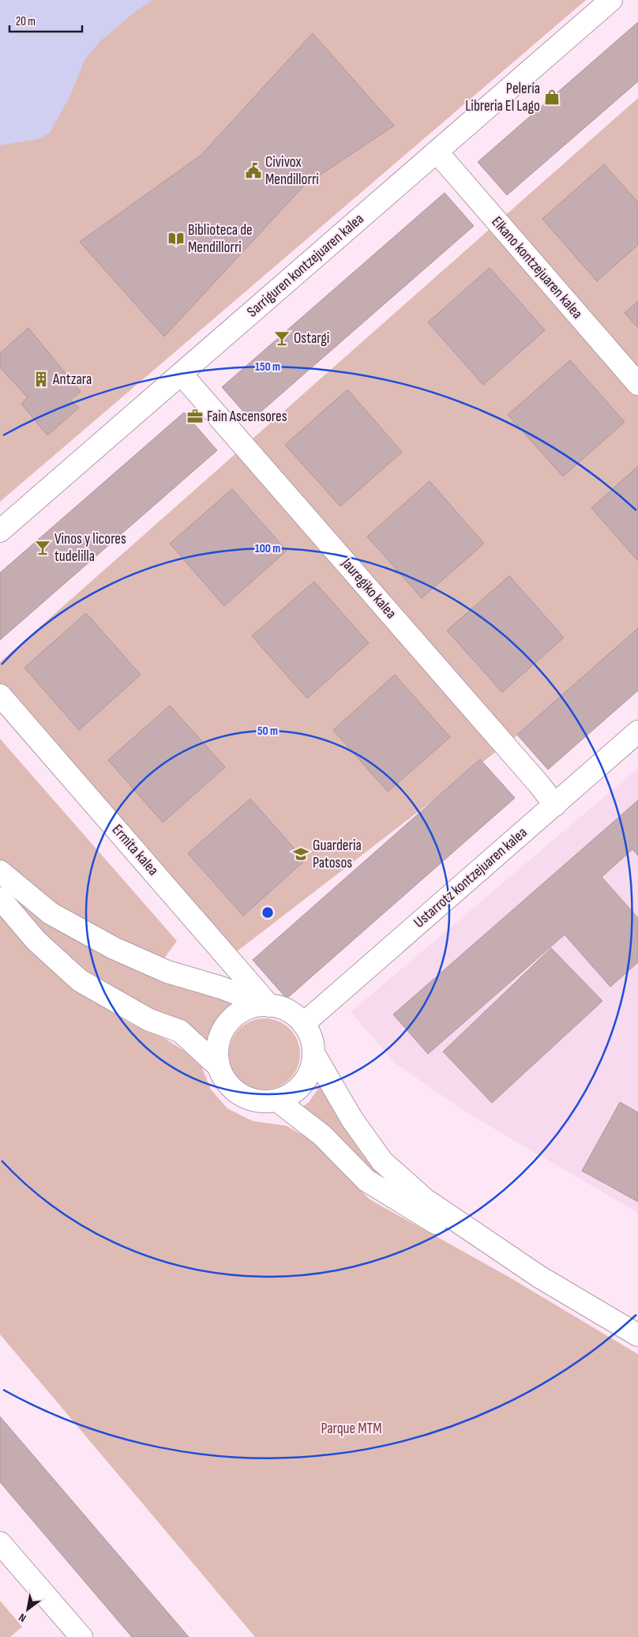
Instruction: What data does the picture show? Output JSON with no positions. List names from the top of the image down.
{
  "streets": {
    "street": [
      "Sarriguren kontzejuaren kalea",
      "Elkano kontzejuaren kalea",
      "Jauregiko kalea",
      "Ermita kalea",
      "Ustarrotz kontzejuaren kalea"
    ]
  },
  "crossings": [
    ["Sarriguren kontzejuaren kalea", "Elkano kontzejuaren kalea"],
    ["Sarriguren kontzejuaren kalea", "Jauregiko kalea"],
    ["Jauregiko kalea", "Ustarrotz kontzejuaren kalea"],
    ["Ermita kalea", "Ustarrotz kontzejuaren kalea"]
  ],
  "parks": ["Parque MTM"],
  "places": {
    "shop": ["Pelería Libreria El Lago"],
    "public building": ["Civivox Mendillorri"],
    "library": ["Biblioteca de Mendillorri"],
    "bar": ["Ostargi", "Vinos y licores tudelilla"],
    "building": ["Antzara"],
    "office": ["Fain Ascensores"],
    "school or university": ["Guarderia Patosos"]
  },
  "scale_bar": "20 m",
  "north": "bottom left",
  "rings": ["150 m", "100 m", "50 m"]
}
